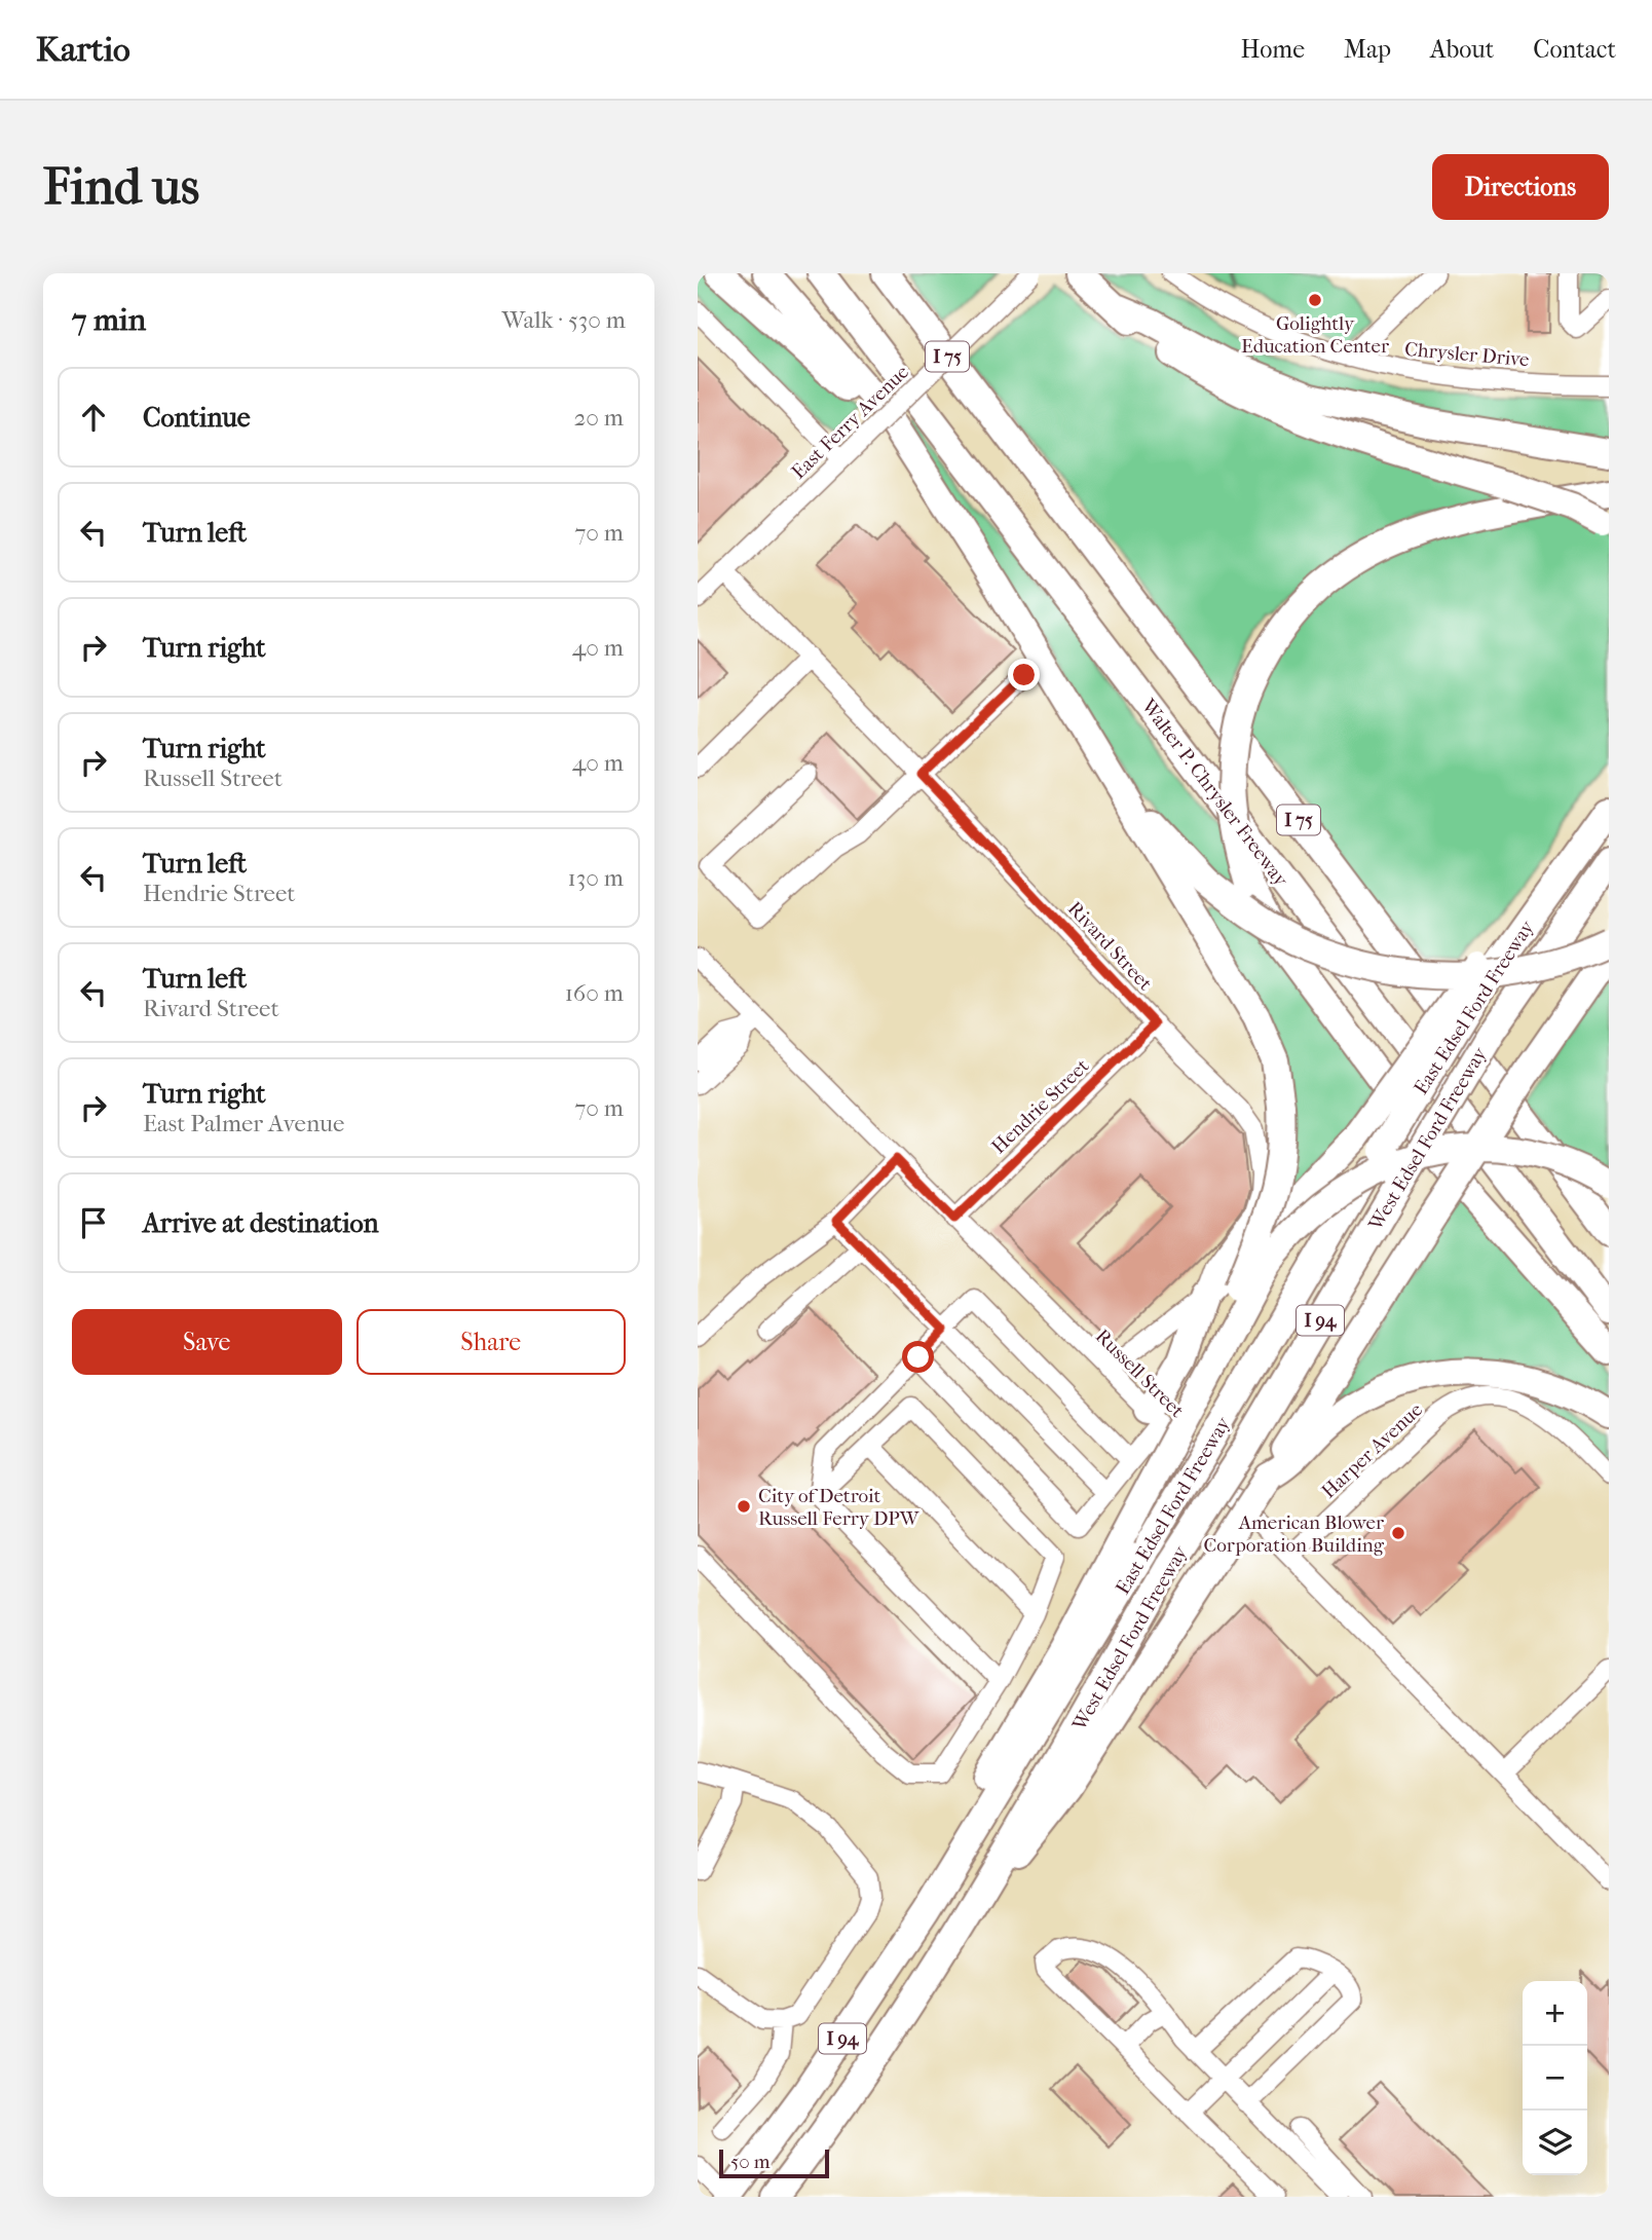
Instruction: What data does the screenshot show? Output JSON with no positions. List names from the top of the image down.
{
  "streets": {
    "highway": [
      "I 75",
      "Walter P. Chrysler Freeway",
      "East Edsel Ford Freeway",
      "West Edsel Ford Freeway",
      "I 94"
    ],
    "street": [
      "Chrysler Drive",
      "East Ferry Avenue",
      "Rivard Street",
      "Hendrie Street",
      "Russell Street",
      "Harper Avenue"
    ]
  },
  "crossings": [
    ["East Ferry Avenue", "Rivard Street"],
    ["Rivard Street", "Hendrie Street"],
    ["Hendrie Street", "Russell Street"],
    ["West Edsel Ford Freeway", "I 94"],
    ["Russell Street", "Harper Avenue"]
  ],
  "places": ["Golightly Education Center", "City of Detroit Russell Ferry DPW", "American Blower Corporation Building"],
  "scale_bar": "50 m",
  "page": {
    "header": "Kartio",
    "nav": [
      "Home",
      "Map",
      "About",
      "Contact"
    ],
    "buttons": [
      "Directions",
      ["Save", "Share"]
    ],
    "title": "Find us",
    "heading": ["7 min", "Walk · 530 m"],
    "list": [
      ["Continue", "20 m"],
      ["Turn left", "70 m"],
      ["Turn right", "40 m"],
      ["Turn right", "Russell Street", "40 m"],
      ["Turn left", "Hendrie Street", "130 m"],
      ["Turn left", "Rivard Street", "160 m"],
      ["Turn right", "East Palmer Avenue", "70 m"],
      "Arrive at destination"
    ],
    "map_buttons": ["+", "−"],
    "scale": "50 m"
  }
}
